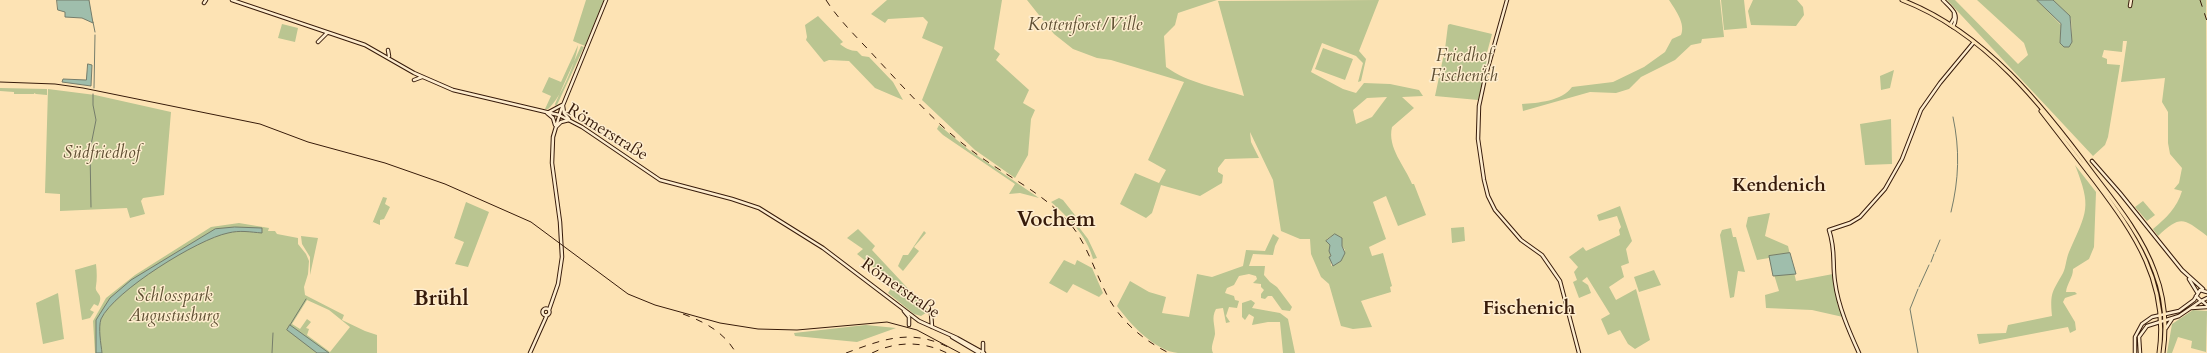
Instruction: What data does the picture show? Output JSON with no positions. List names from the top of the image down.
{
  "streets": {
    "main road": ["Römerstraße"]
  },
  "districts": [
    "Kendenich",
    "Vochem",
    "Brühl",
    "Fischenich"
  ],
  "parks": [
    "Kottenforst/Ville",
    "Friedhof Fischenich",
    "Südfriedhof",
    "Schlosspark Augustusburg"
  ]
}
